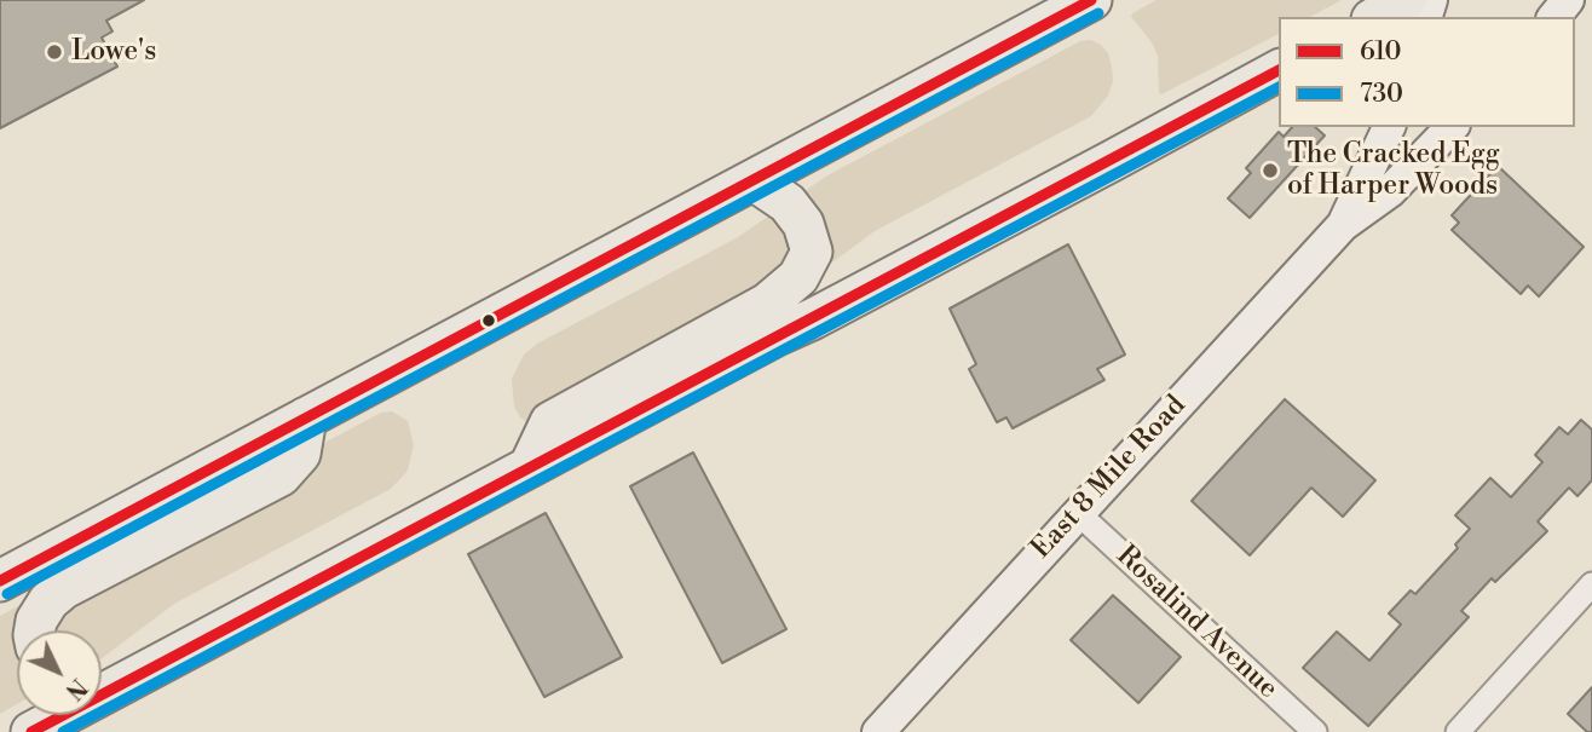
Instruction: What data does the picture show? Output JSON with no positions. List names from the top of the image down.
{
  "streets": {
    "street": ["East 8 Mile Road", "Rosalind Avenue"]
  },
  "crossings": [
    ["East 8 Mile Road", "Rosalind Avenue"]
  ],
  "places": ["Lowe's", "The Cracked Egg of Harper Woods"],
  "lines": ["transit line 610", "transit line 730"],
  "legend": ["610", "730"],
  "north": "bottom right"
}
